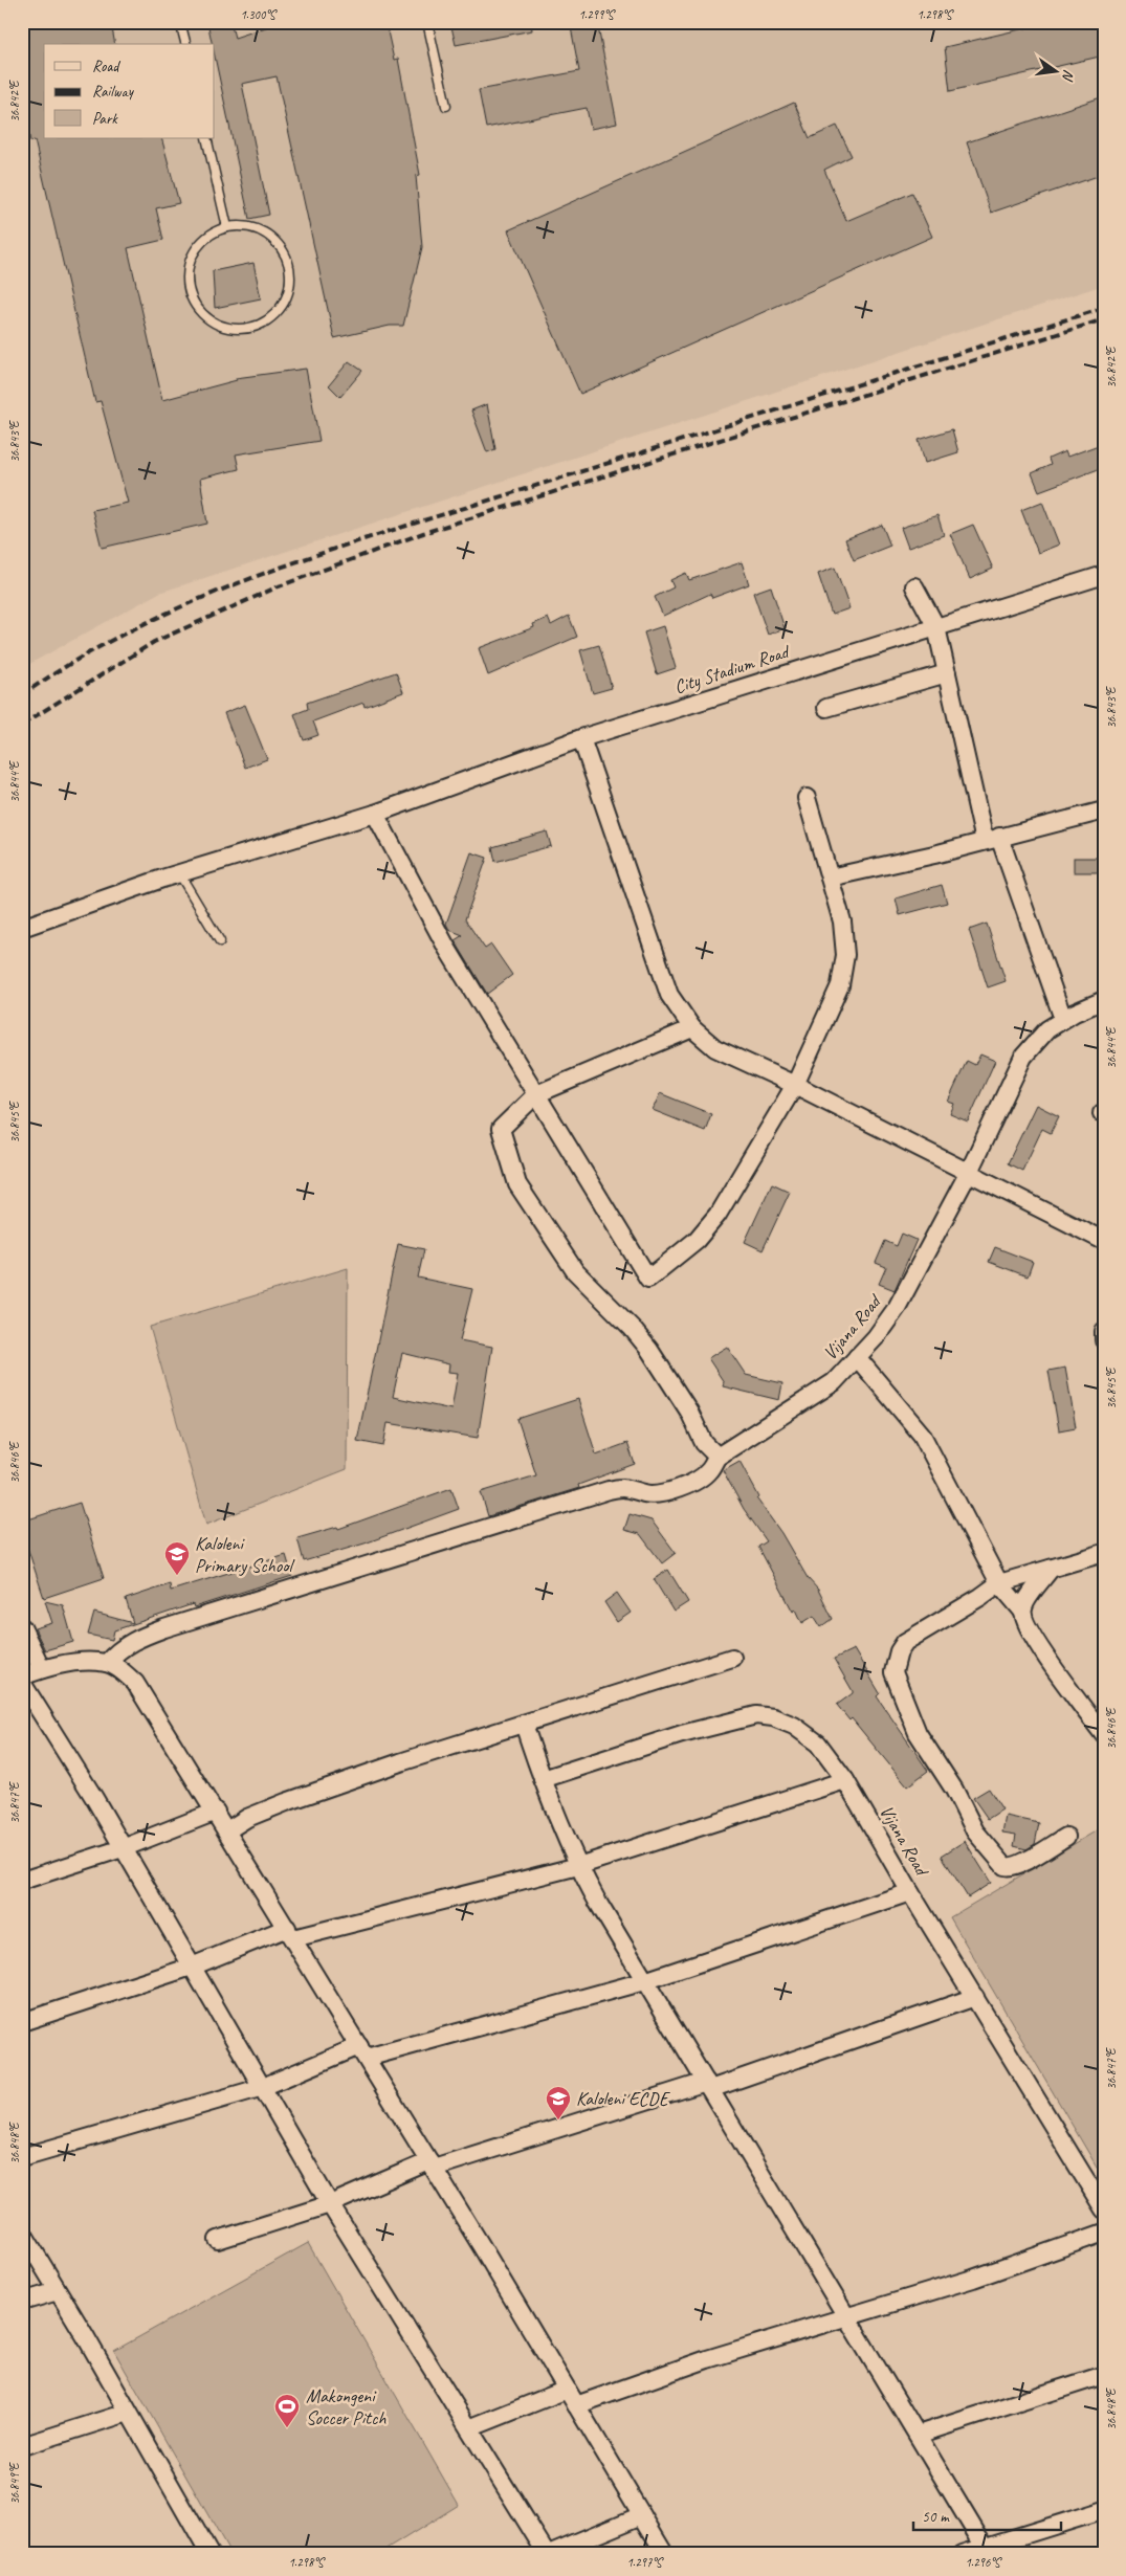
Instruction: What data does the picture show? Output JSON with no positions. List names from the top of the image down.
{
  "streets": {
    "street": ["City Stadium Road", "Vijana Road"]
  },
  "places": {
    "school or university": ["Kaloleni Primary School", "Kaloleni ECDE"],
    "sports": ["Makongeni Soccer Pitch"]
  },
  "legend": ["Road", "Railway", "Park"],
  "scale_bar": "50 m",
  "north": "right",
  "coordinates": [
    "1.300°S",
    "1.299°S",
    "1.298°S",
    "36.842°E",
    "36.843°E",
    "36.844°E",
    "36.845°E",
    "36.846°E",
    "36.847°E",
    "36.848°E",
    "36.849°E",
    "1.297°S",
    "1.296°S"
  ]
}
